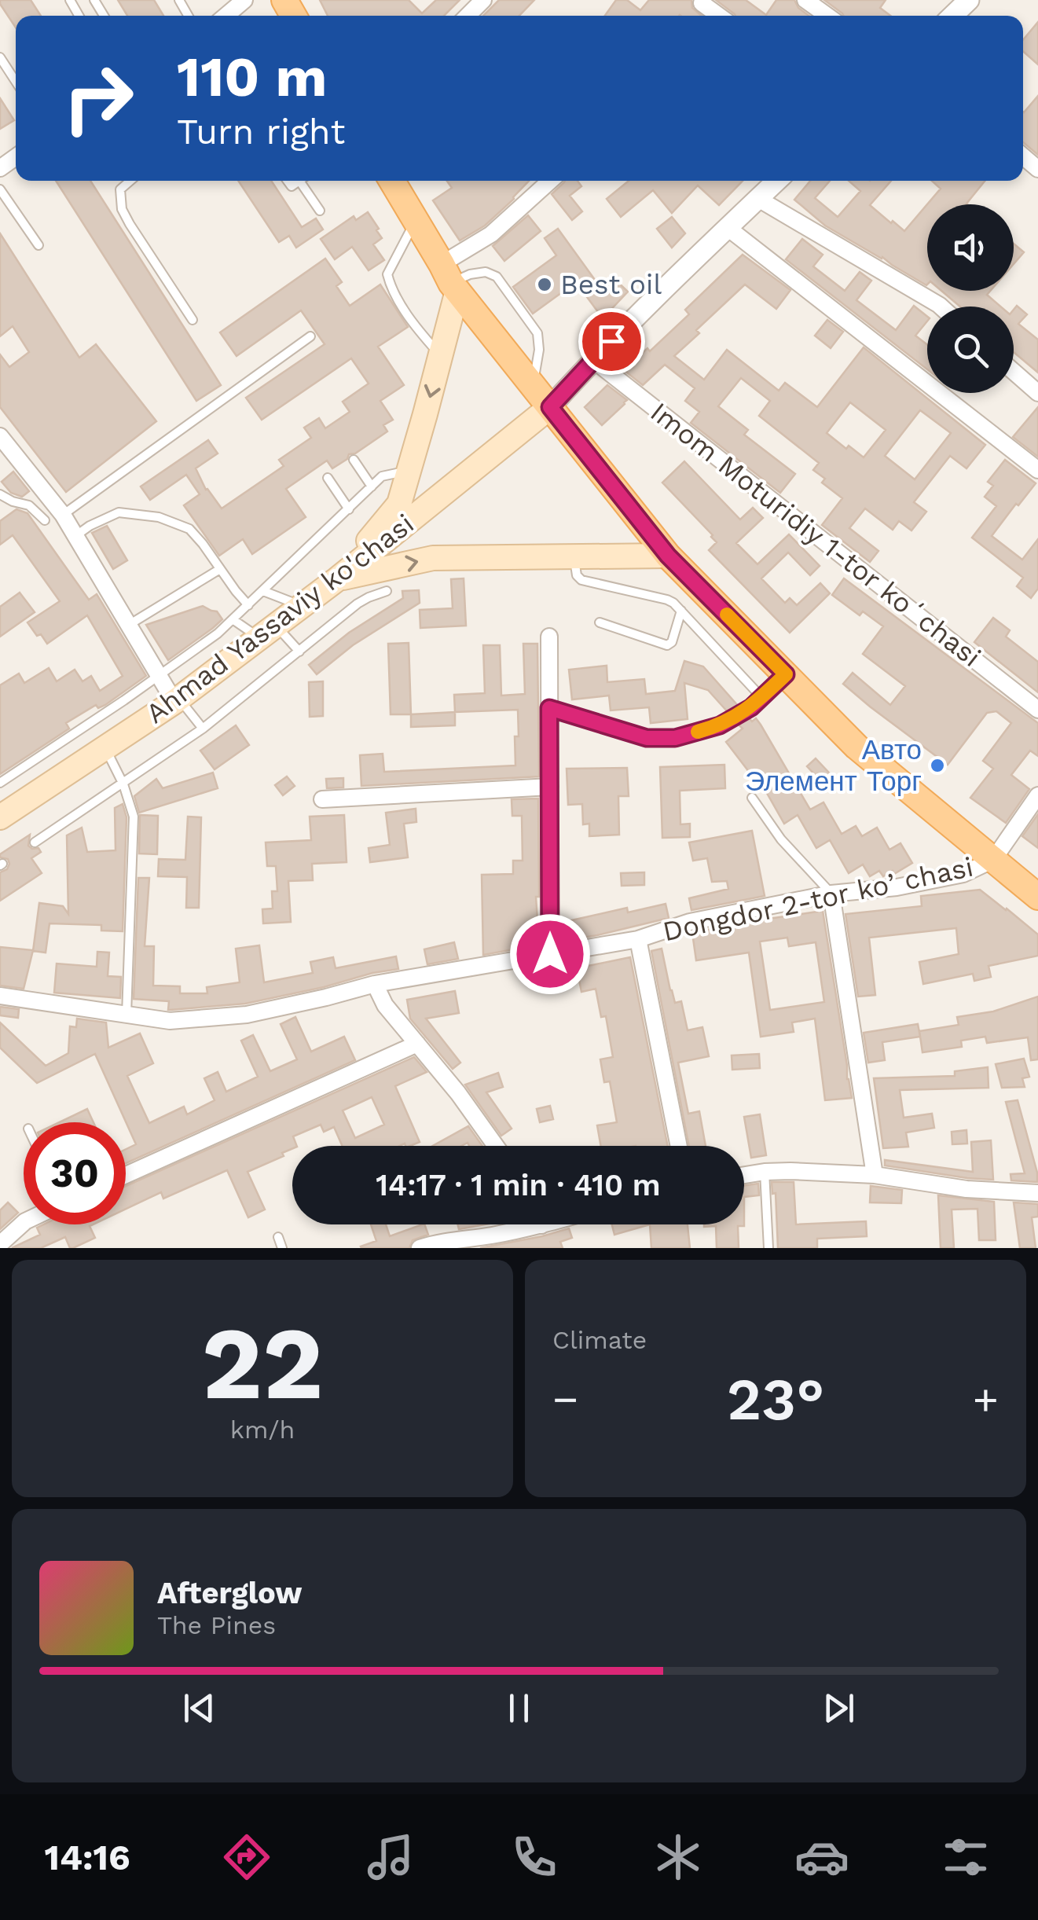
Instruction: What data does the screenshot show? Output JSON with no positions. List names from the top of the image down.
{
  "streets": {
    "main road": ["Ahmad Yassaviy ko'chasi"],
    "street": ["Imom Moturidiy 1-tor koʻchasi", "Dongdor 2-tor koʼchasi"]
  },
  "places": ["Best oil", "Авто Элемент Торг"],
  "page": {
    "turn": ["110 m", "Turn right"],
    "limit": "30",
    "trip": "14:17 · 1 min · 410 m",
    "tile": [
      ["22", "km/h"],
      "Climate"
    ],
    "heat": ["−", "23°", "+"],
    "song": ["Afterglow", "The Pines"],
    "tabs": "14:16"
  }
}
